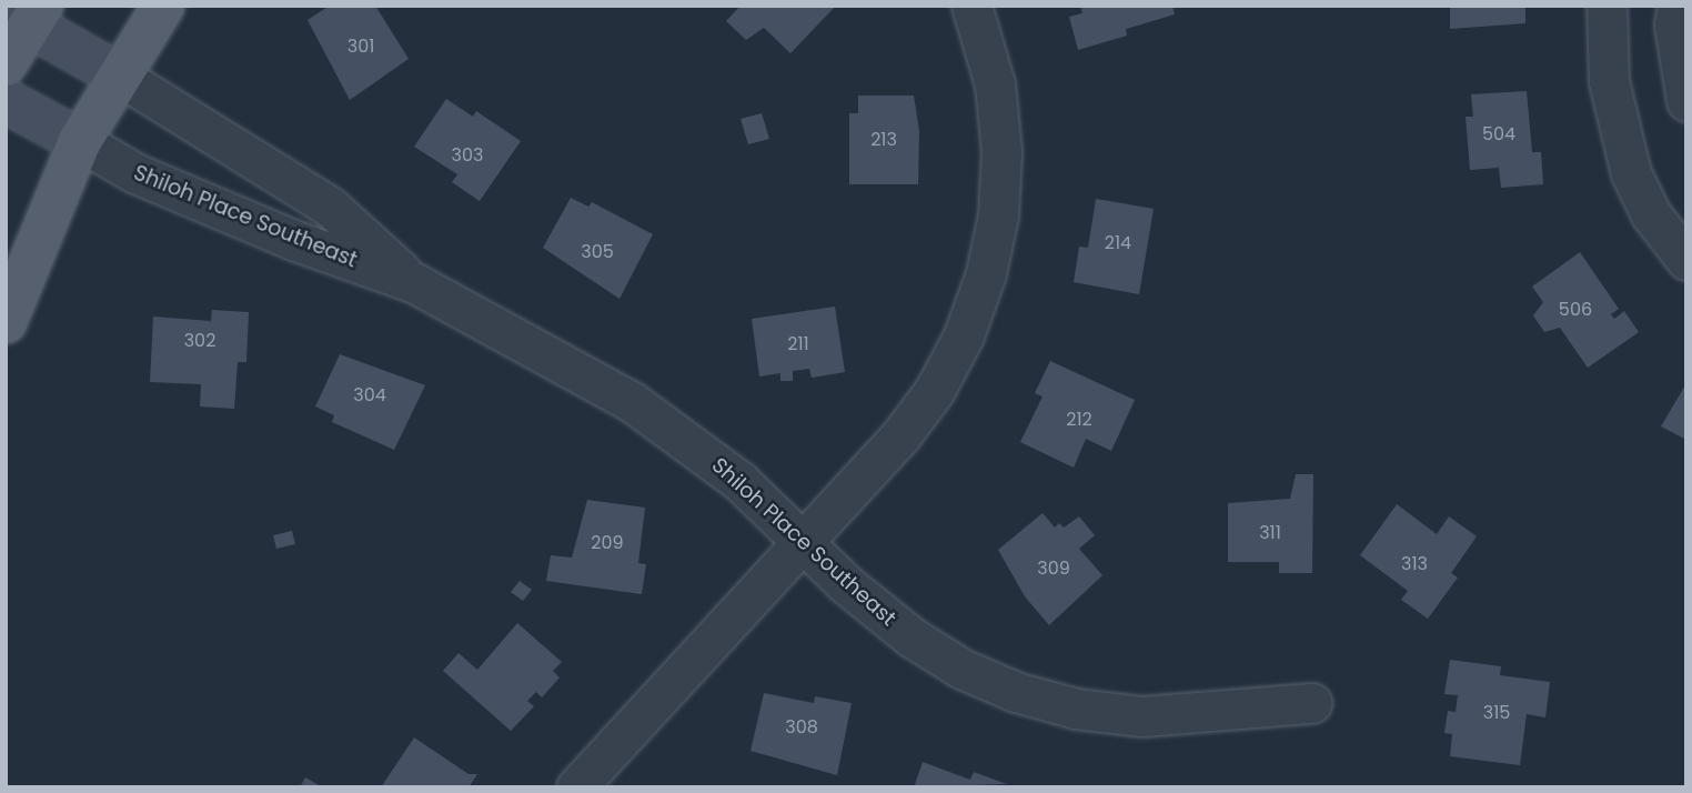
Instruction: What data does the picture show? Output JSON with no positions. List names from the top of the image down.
{
  "streets": {
    "street": ["Shiloh Place Southeast"]
  },
  "house_numbers": [
    "301",
    "504",
    "213",
    "303",
    "214",
    "305",
    "506",
    "302",
    "211",
    "304",
    "212",
    "311",
    "209",
    "313",
    "309",
    "315",
    "308"
  ]
}
